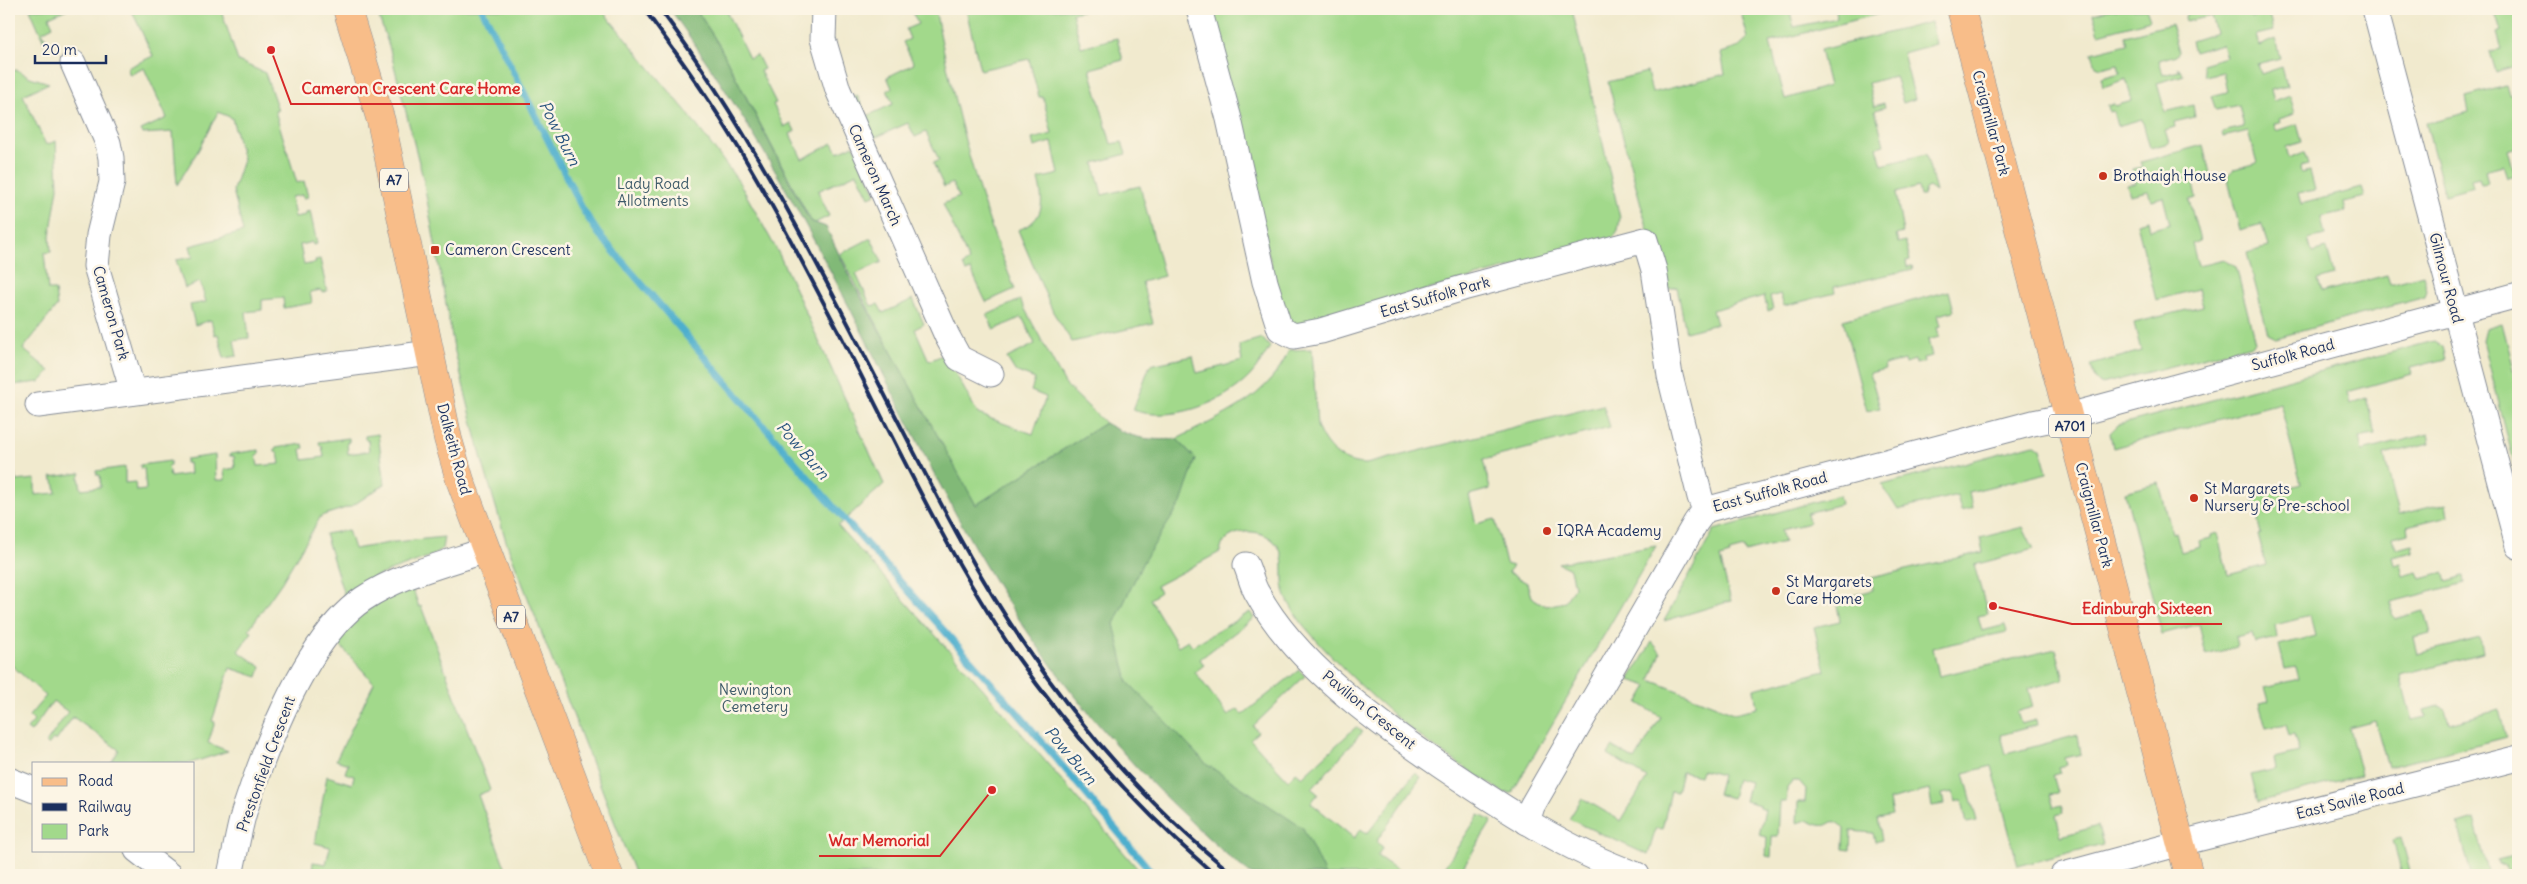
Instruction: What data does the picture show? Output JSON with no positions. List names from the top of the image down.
{
  "streets": {
    "main road": [
      "Craigmillar Park",
      "A7",
      "A701",
      "Dalkeith Road"
    ],
    "street": [
      "Cameron March",
      "Gilmour Road",
      "East Suffolk Park",
      "Cameron Park",
      "Suffolk Road",
      "East Suffolk Road",
      "Pavilion Crescent",
      "Prestonfield Crescent",
      "East Savile Road"
    ]
  },
  "crossings": [
    ["Craigmillar Park", "Suffolk Road"],
    ["Craigmillar Park", "East Suffolk Road"],
    ["Craigmillar Park", "East Savile Road"],
    ["Gilmour Road", "Suffolk Road"],
    ["East Suffolk Park", "East Suffolk Road"],
    ["Suffolk Road", "East Suffolk Road"],
    ["Dalkeith Road", "Prestonfield Crescent"],
    ["East Suffolk Road", "Pavilion Crescent"]
  ],
  "water": ["Pow Burn"],
  "parks": ["Lady Road Allotments", "Newington Cemetery"],
  "places": {
    "other": [
      "Cameron Crescent Care Home",
      "Brothaigh House",
      "St Margarets Nursery & Pre-school",
      "IQRA Academy",
      "St Margarets Care Home",
      "Edinburgh Sixteen",
      "War Memorial"
    ],
    "transit": ["Cameron Crescent"]
  },
  "legend": ["Road", "Railway", "Park"],
  "scale_bar": "20 m"
}
